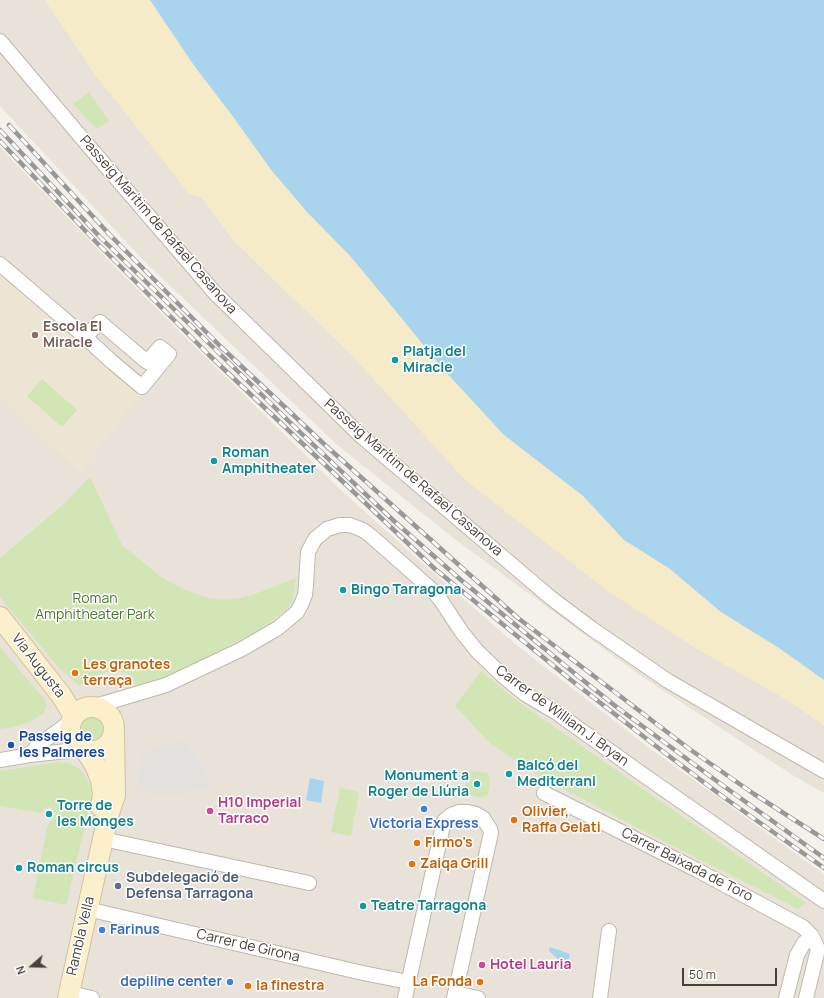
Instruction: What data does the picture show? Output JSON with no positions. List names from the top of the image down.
{
  "streets": {
    "main road": ["Via Augusta", "Rambla Vella"],
    "street": [
      "Passeig Marítim de Rafael Casanova",
      "Carrer de William J. Bryan",
      "Carrer Baixada de Toro",
      "Carrer de Girona"
    ]
  },
  "crossings": [
    ["Via Augusta", "Carrer de William J. Bryan"],
    ["Via Augusta", "Rambla Vella"],
    ["Carrer de William J. Bryan", "Rambla Vella"],
    ["Rambla Vella", "Carrer de Girona"]
  ],
  "parks": ["Roman Amphitheater Park"],
  "places": [
    "Escola El Miracle",
    "Platja del Miracle",
    "Roman Amphitheater",
    "Bingo Tarragona",
    "Les granotes terraça",
    "Passeig de les Palmeres",
    "Balcó del Mediterrani",
    "Monument a Roger de Llúria",
    "Victoria Express",
    "H10 Imperial Tarraco",
    "Torre de les Monges",
    "Olivier, Raffa Gelati",
    "Firmo's",
    "Zaiqa Grill",
    "Roman circus",
    "Subdelegació de Defensa Tarragona",
    "Teatre Tarragona",
    "Farinus",
    "Hotel Lauria",
    "depiline center",
    "La Fonda",
    "la finestra"
  ],
  "scale_bar": "50 m",
  "north": "left"
}
